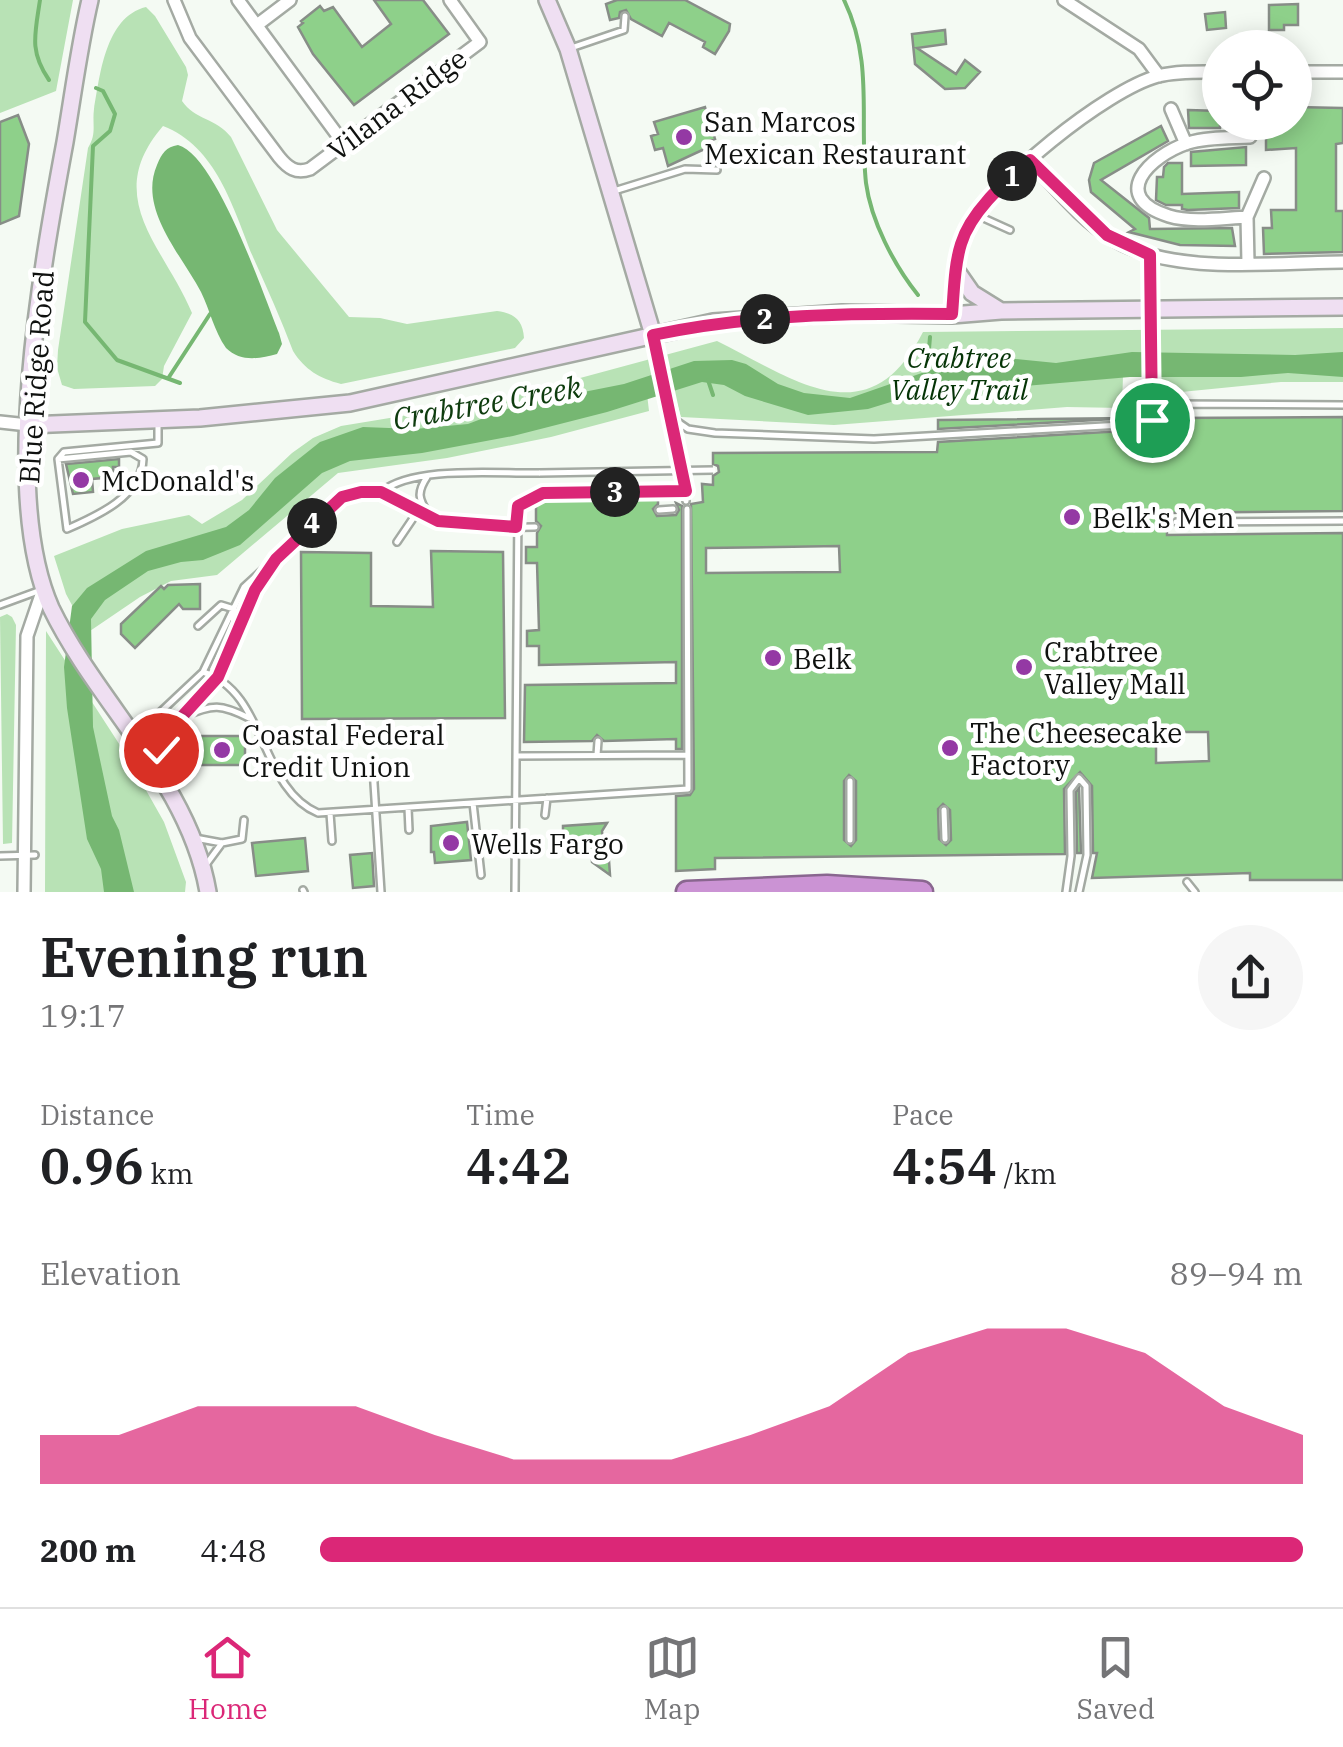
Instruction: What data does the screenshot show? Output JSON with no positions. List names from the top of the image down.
{
  "streets": {
    "street": ["Vilana Ridge", "Blue Ridge Road"]
  },
  "water": ["Crabtree Creek"],
  "parks": ["Crabtree Valley Trail"],
  "places": [
    "San Marcos Mexican Restaurant",
    "McDonald's",
    "Belk's Men",
    "Belk",
    "Crabtree Valley Mall",
    "The Cheesecake Factory",
    "Coastal Federal Credit Union",
    "Wells Fargo"
  ],
  "page": {
    "pins": [
      "1",
      "2",
      "3",
      "4"
    ],
    "heading": ["Evening run", "19:17"],
    "stats": [
      ["Distance", "0.96 km"],
      ["Time", "4:42"],
      ["Pace", "4:54 /km"]
    ],
    "chart": ["Elevation", "89–94 m"],
    "list": [
      {
        "name": "200 m",
        "note": "4:48"
      }
    ],
    "tabs": ["Home", "Map", "Saved"]
  }
}
